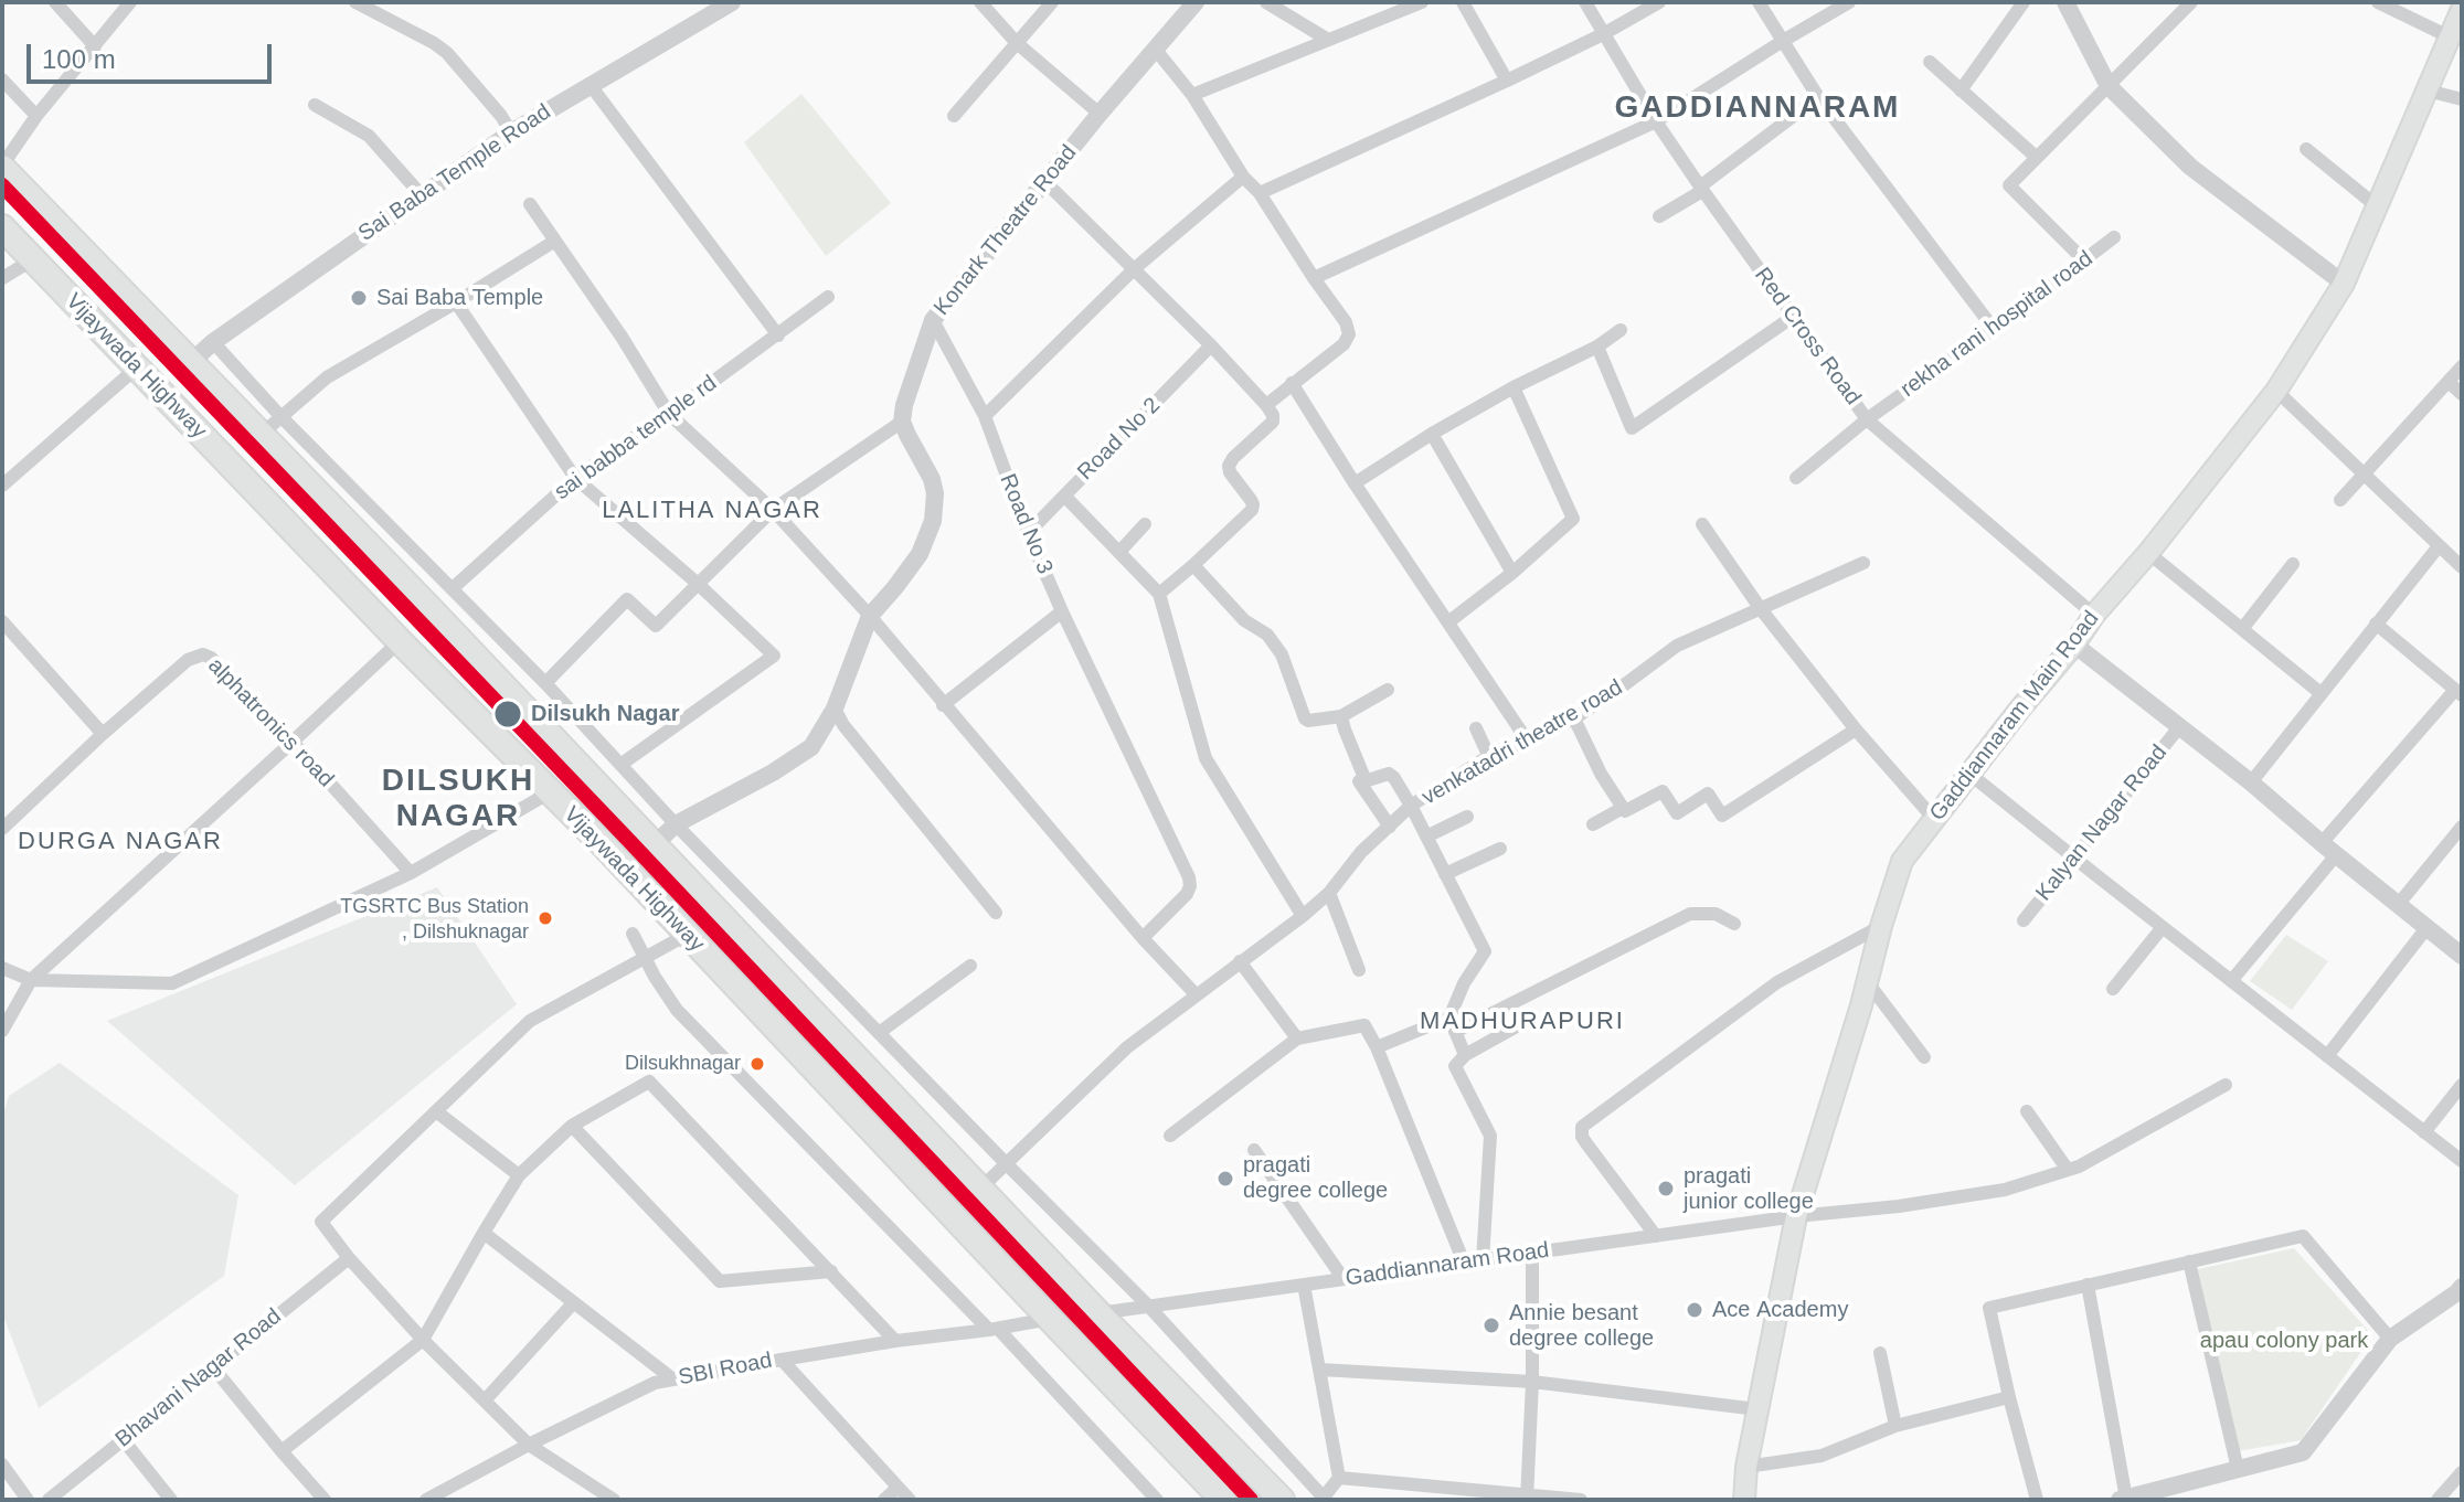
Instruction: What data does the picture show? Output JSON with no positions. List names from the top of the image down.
{
  "streets": {
    "highway": ["Vijaywada Highway"],
    "main road": ["Gaddiannaram Main Road"],
    "street": [
      "Sai Baba Temple Road",
      "Konark Theatre Road",
      "rekha rani hospital road",
      "Red Cross Road",
      "sai babba temple rd",
      "Road No 2",
      "Road No 3",
      "alphatronics road",
      "venkatadri theatre road",
      "Kalyan Nagar Road",
      "Gaddiannaram Road",
      "SBI Road",
      "Bhavani Nagar Road"
    ]
  },
  "crossings": [
    ["Sai Baba Temple Road", "Vijaywada Highway"],
    ["Konark Theatre Road", "Road No 3"],
    ["rekha rani hospital road", "Red Cross Road"],
    ["Red Cross Road", "Gaddiannaram Main Road"],
    ["Vijaywada Highway", "venkatadri theatre road"],
    ["Vijaywada Highway", "Gaddiannaram Road"],
    ["Vijaywada Highway", "SBI Road"],
    ["Road No 2", "Road No 3"],
    ["Gaddiannaram Main Road", "Gaddiannaram Road"]
  ],
  "districts": [
    "GADDIANNARAM",
    "LALITHA NAGAR",
    "DILSUKH NAGAR",
    "DURGA NAGAR",
    "MADHURAPURI"
  ],
  "parks": ["apau colony park"],
  "places": [
    "Sai Baba Temple",
    "Dilsukh Nagar",
    "TGSRTC Bus Station , Dilshuknagar",
    "Dilsukhnagar",
    "pragati degree college",
    "pragati junior college",
    "Ace Academy",
    "Annie besant degree college"
  ],
  "scale_bar": "100 m"
}
